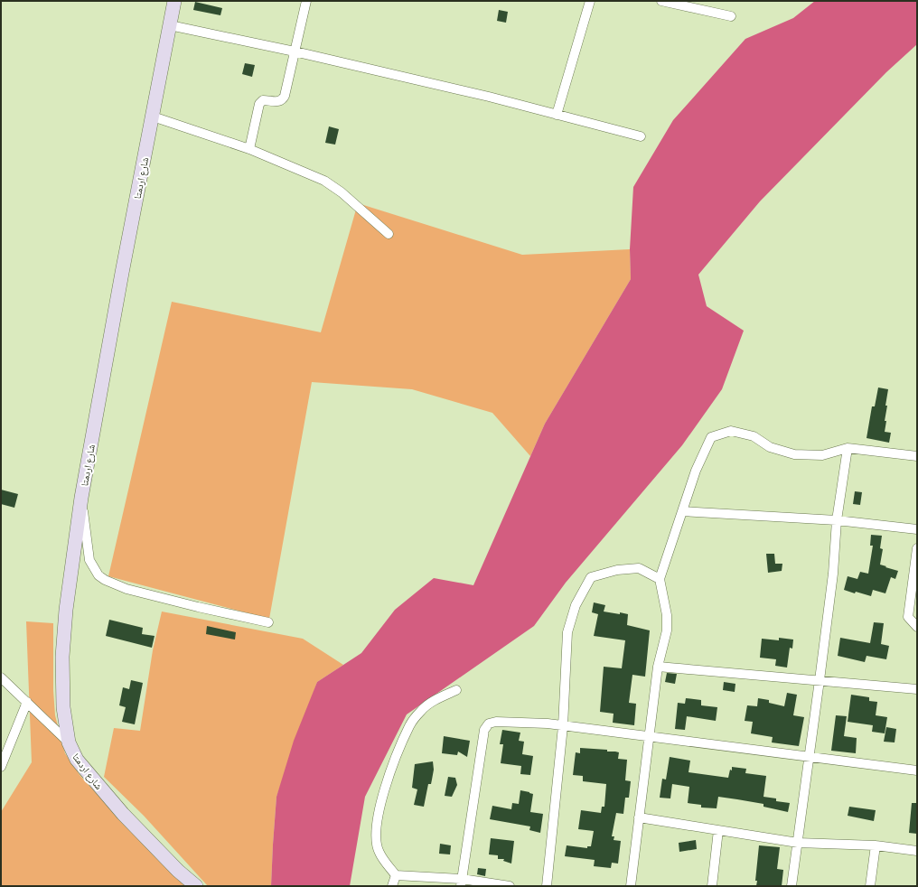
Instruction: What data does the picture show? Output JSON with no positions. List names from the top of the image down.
{
  "streets": {
    "main road": ["شارع اردمتا"]
  }
}
